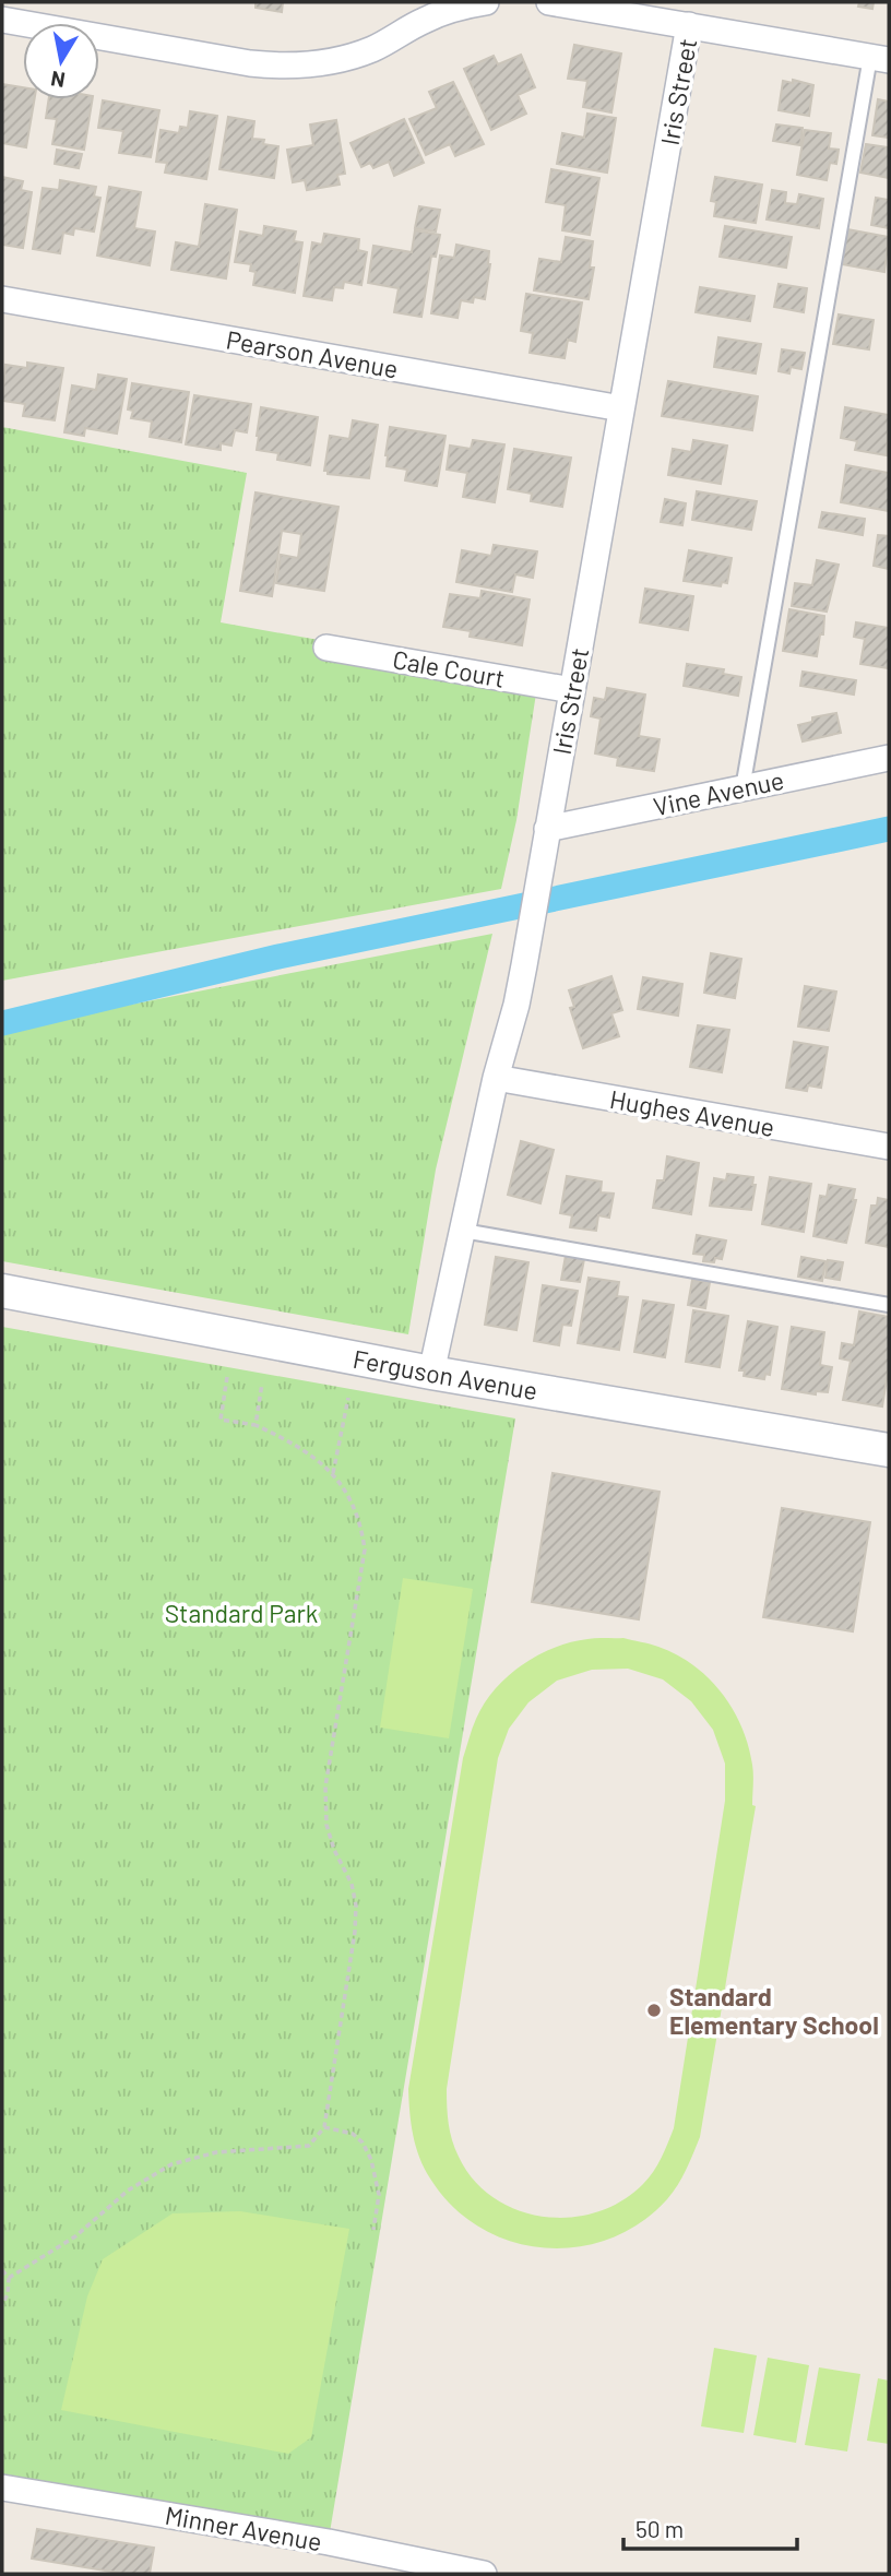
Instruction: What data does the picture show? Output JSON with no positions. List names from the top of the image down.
{
  "streets": {
    "street": [
      "Iris Street",
      "Pearson Avenue",
      "Cale Court",
      "Vine Avenue",
      "Hughes Avenue",
      "Ferguson Avenue",
      "Minner Avenue"
    ]
  },
  "crossings": [
    ["Iris Street", "Pearson Avenue"],
    ["Iris Street", "Cale Court"],
    ["Iris Street", "Vine Avenue"],
    ["Iris Street", "Hughes Avenue"],
    ["Iris Street", "Ferguson Avenue"]
  ],
  "parks": ["Standard Park"],
  "places": ["Standard Elementary School"],
  "scale_bar": "50 m",
  "north": "bottom"
}
